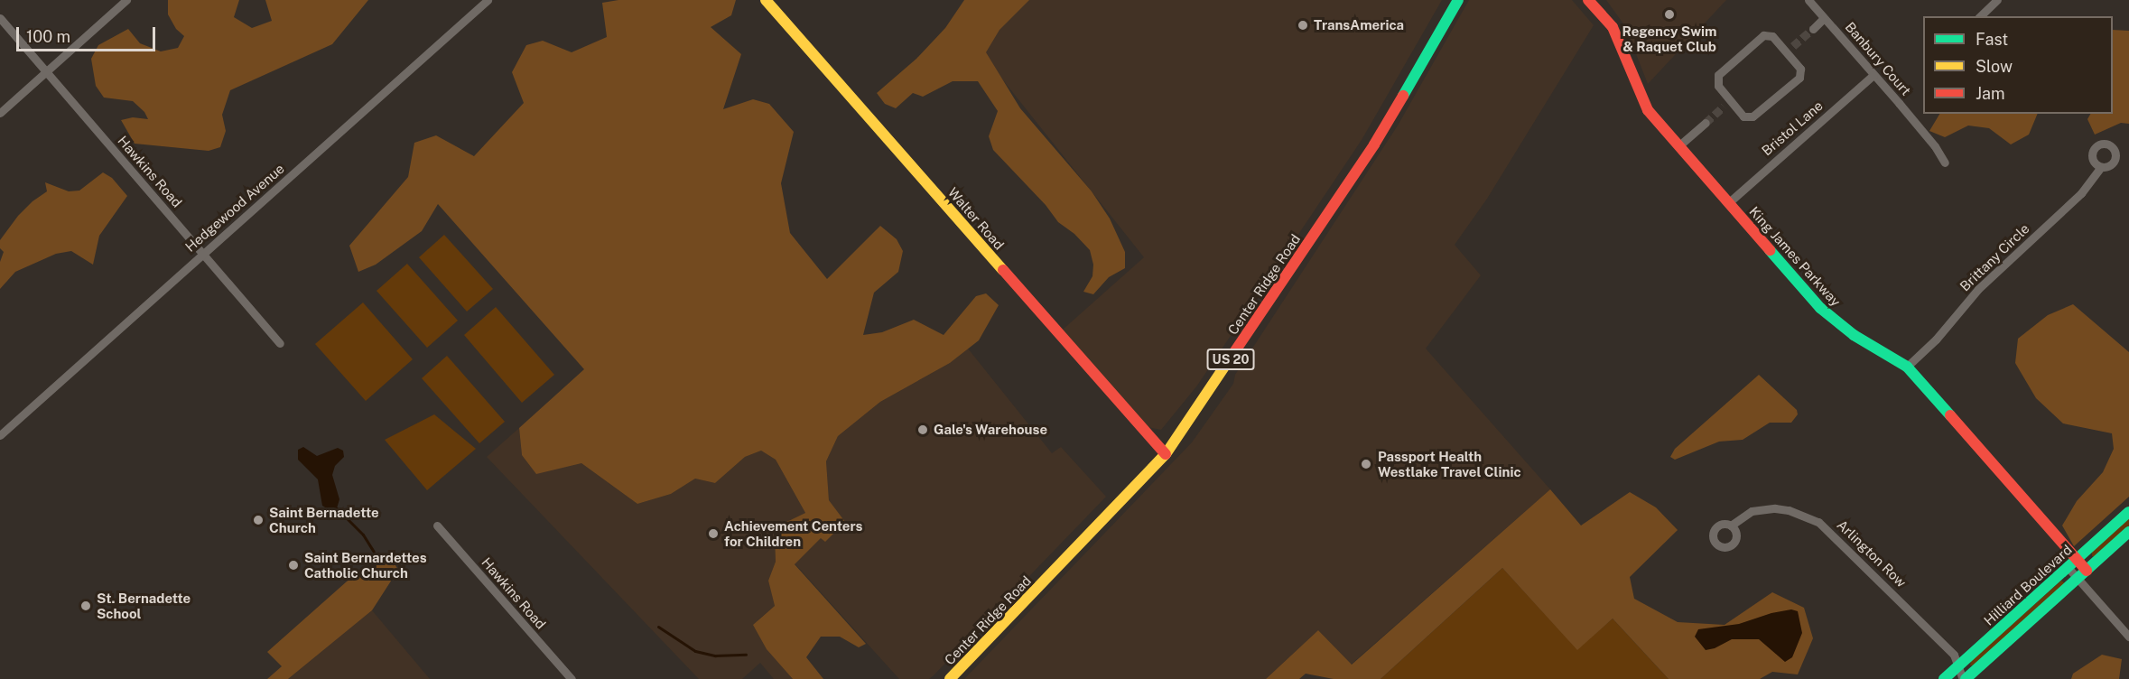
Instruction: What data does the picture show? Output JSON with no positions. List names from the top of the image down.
{
  "streets": {
    "street": [
      "Banbury Court",
      "Bristol Lane",
      "Hawkins Road",
      "Hedgewood Avenue",
      "Walter Road",
      "King James Parkway",
      "Brittany Circle",
      "Center Ridge Road",
      "US 20",
      "Arlington Row",
      "Hilliard Boulevard"
    ]
  },
  "crossings": [
    ["Banbury Court", "Bristol Lane"],
    ["Bristol Lane", "King James Parkway"],
    ["Hawkins Road", "Hedgewood Avenue"],
    ["Walter Road", "Center Ridge Road"],
    ["King James Parkway", "Brittany Circle"],
    ["King James Parkway", "Hilliard Boulevard"],
    ["Arlington Row", "Hilliard Boulevard"]
  ],
  "places": [
    "Regency Swim & Raquet Club",
    "TransAmerica",
    "Gale's Warehouse",
    "Passport Health Westlake Travel Clinic",
    "Saint Bernadette Church",
    "Achievement Centers for Children",
    "Saint Bernardettes Catholic Church",
    "St. Bernadette School"
  ],
  "legend": ["Fast", "Slow", "Jam"],
  "scale_bar": "100 m"
}
